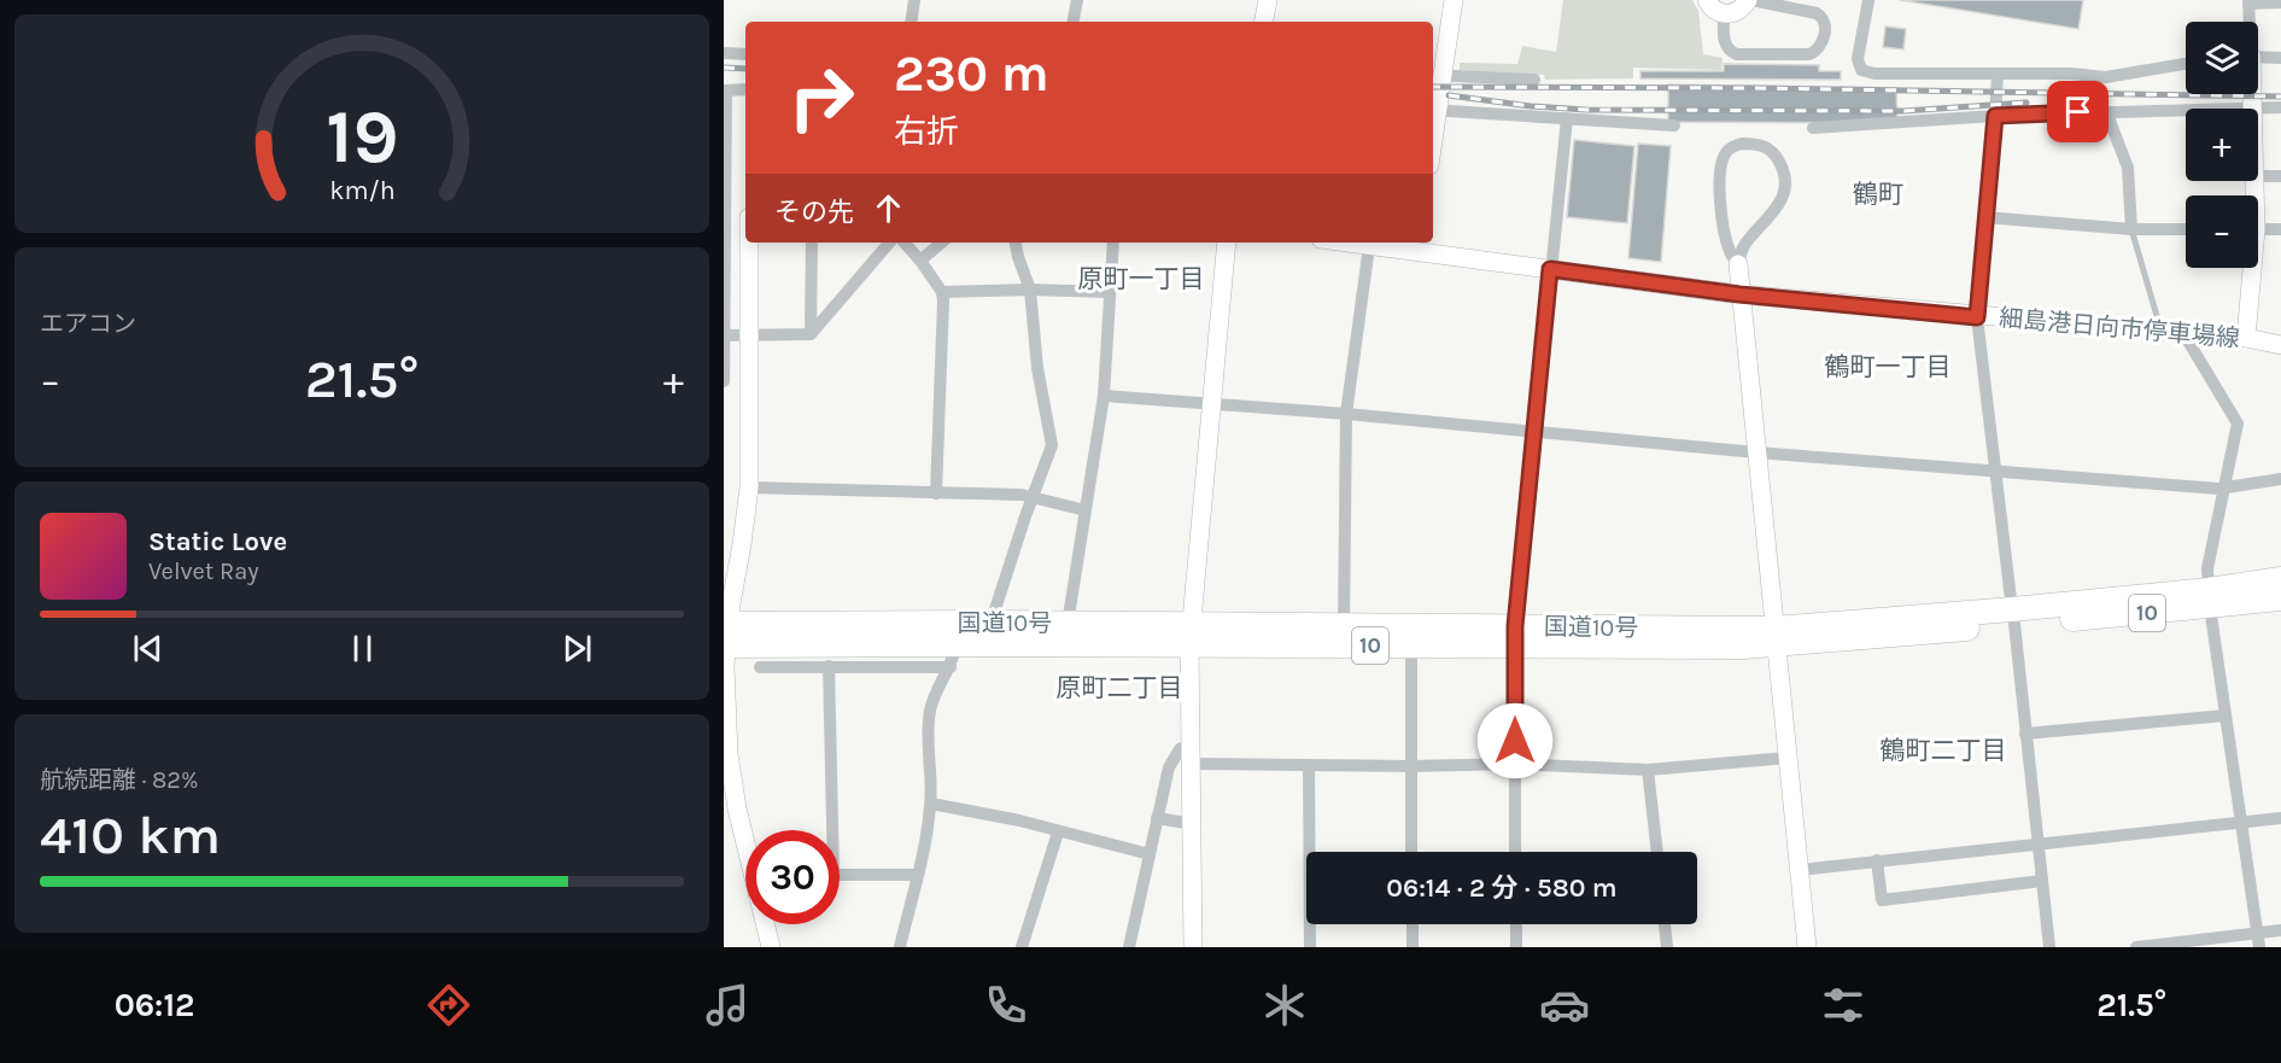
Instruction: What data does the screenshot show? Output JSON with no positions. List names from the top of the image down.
{
  "streets": {
    "highway": ["10", "国道10号"],
    "street": ["細島港日向市停車場線"]
  },
  "districts": [
    "鶴町",
    "原町一丁目",
    "鶴町一丁目",
    "原町二丁目",
    "鶴町二丁目"
  ],
  "page": {
    "map_buttons": ["+", "−"],
    "turn": ["230 m", "右折"],
    "then": "その先",
    "tile": [
      "エアコン",
      ["航続距離 · 82%", "410 km"]
    ],
    "heat": ["−", "21.5°", "+"],
    "song": ["Static Love", "Velvet Ray"],
    "limit": "30",
    "trip": "06:14 · 2 分 · 580 m",
    "tabs": ["06:12", "21.5°"],
    "gauge": ["19", "km/h"]
  }
}
